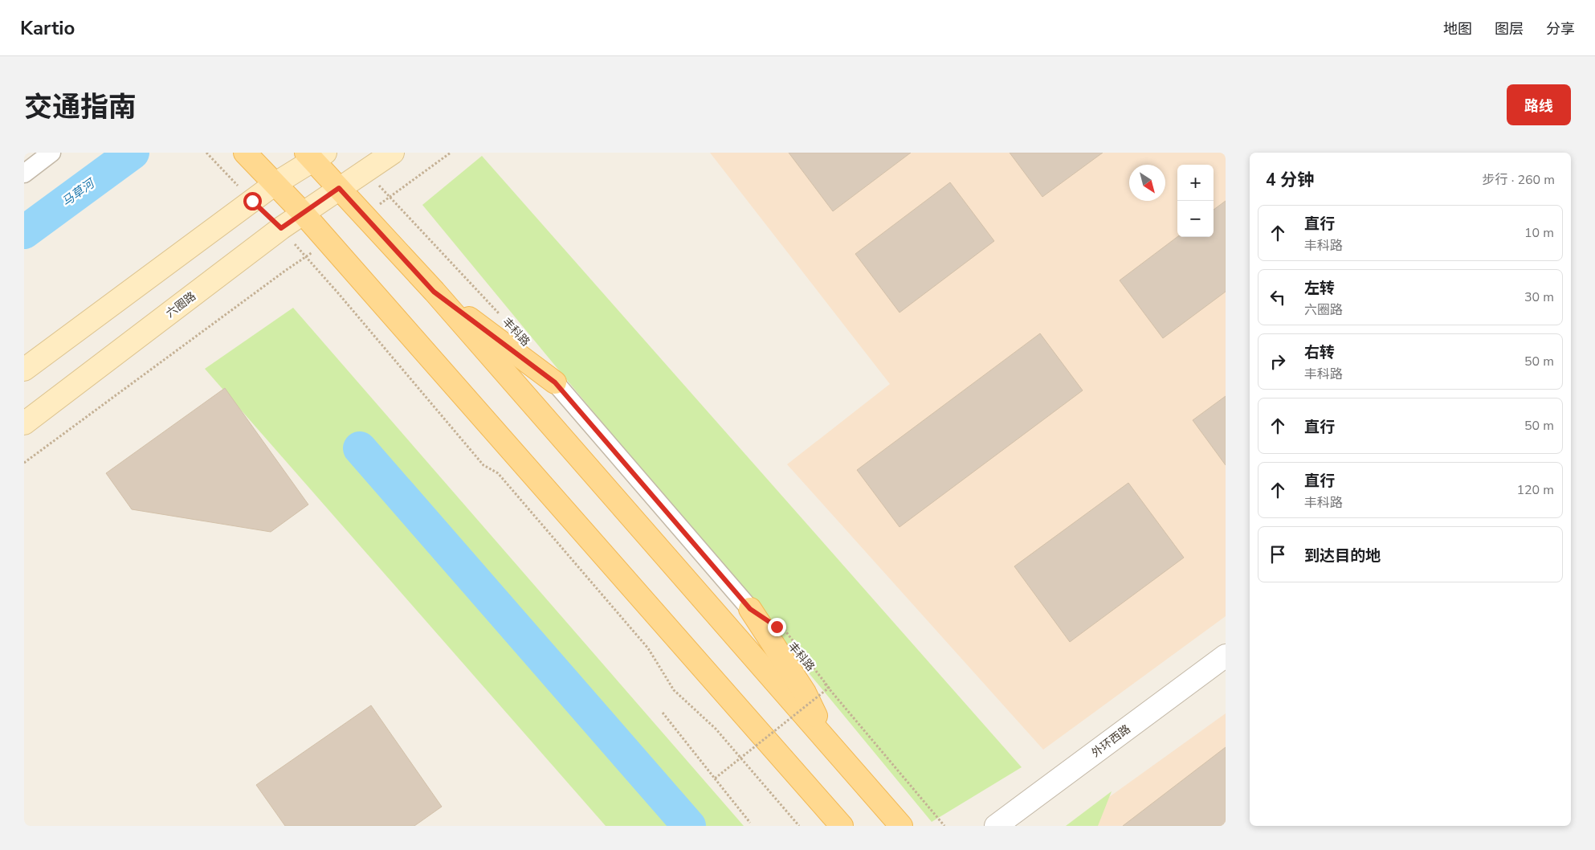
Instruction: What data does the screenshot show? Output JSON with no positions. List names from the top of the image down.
{
  "streets": {
    "main road": ["六圈路"],
    "street": ["外环西路"],
    "path": ["丰科路"]
  },
  "crossings": [
    ["六圈路", "丰科路"]
  ],
  "water": ["马草河"],
  "north": "bottom right",
  "page": {
    "header": "Kartio",
    "nav": ["地图", "图层", "分享"],
    "title": "交通指南",
    "buttons": "路线",
    "heading": ["4 分钟", "步行 · 260 m"],
    "map_buttons": ["+", "−"],
    "list": [
      ["直行", "丰科路", "10 m"],
      ["左转", "六圈路", "30 m"],
      ["右转", "丰科路", "50 m"],
      ["直行", "50 m"],
      ["直行", "丰科路", "120 m"],
      "到达目的地"
    ]
  }
}
